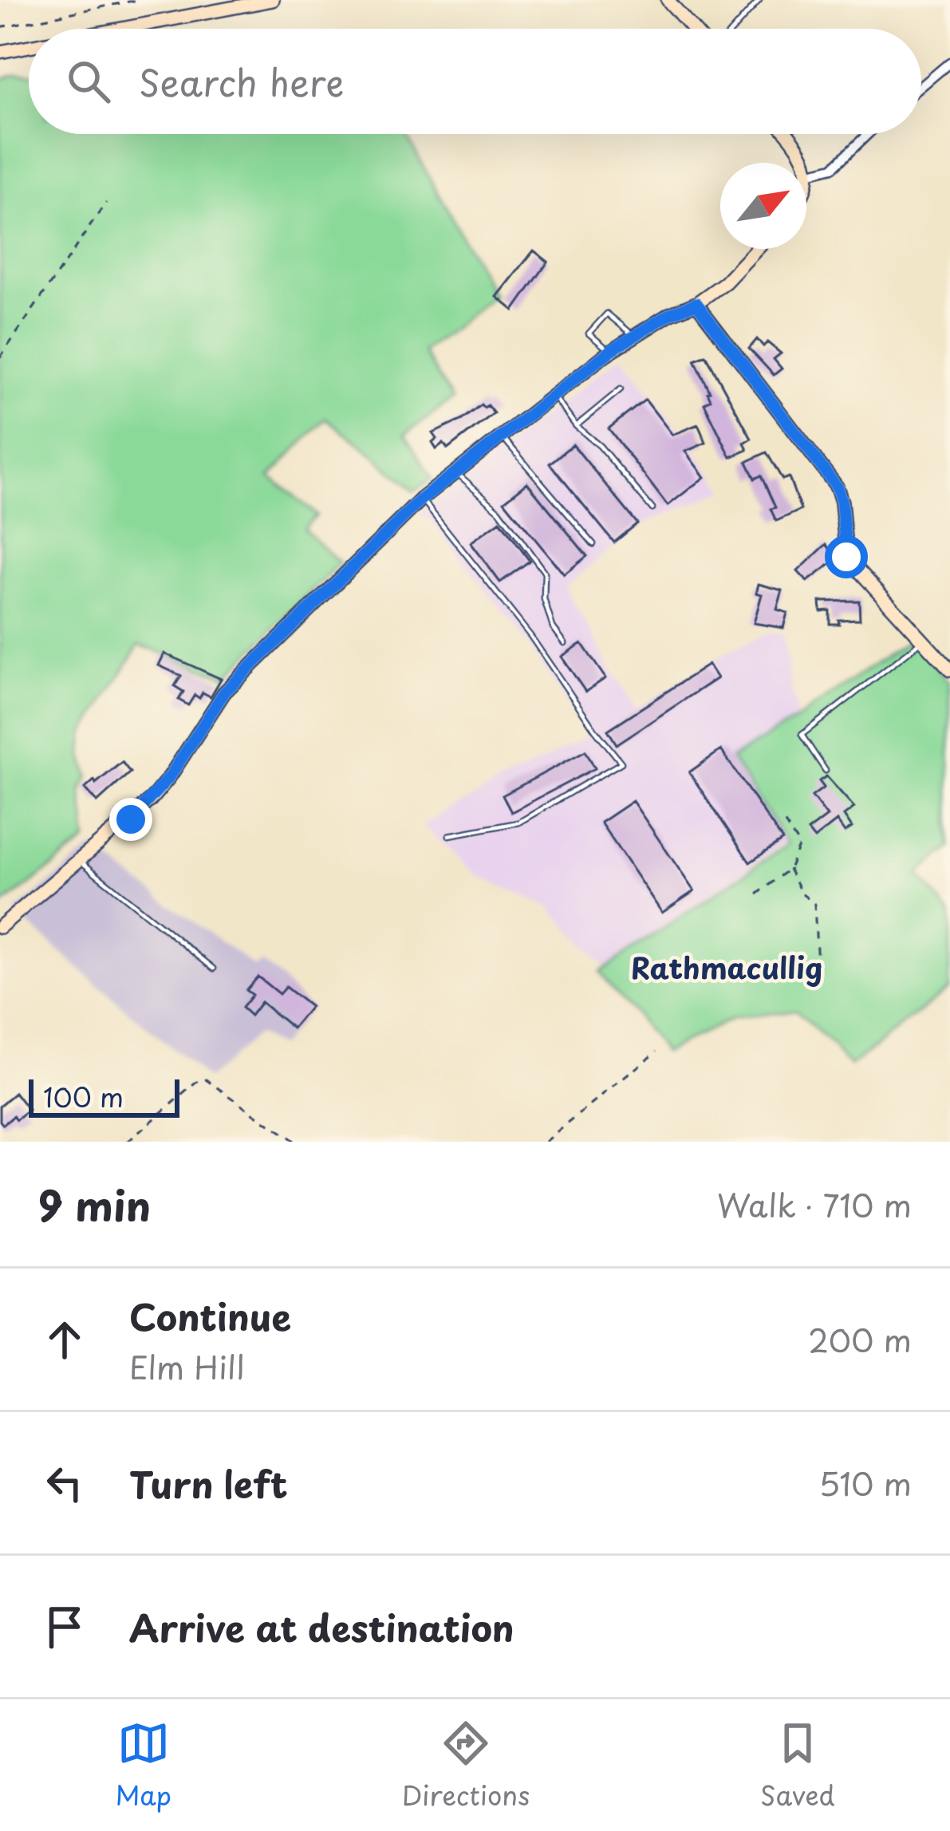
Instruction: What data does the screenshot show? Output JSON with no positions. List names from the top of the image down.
{
  "districts": ["Rathmacullig"],
  "scale_bar": "100 m",
  "north": "top right",
  "page": {
    "search": "Search here",
    "scale": "100 m",
    "heading": ["9 min", "Walk · 710 m"],
    "list": [
      ["Continue", "Elm Hill", "200 m"],
      ["Turn left", "510 m"],
      "Arrive at destination"
    ],
    "nav": ["Map", "Directions", "Saved"]
  }
}
